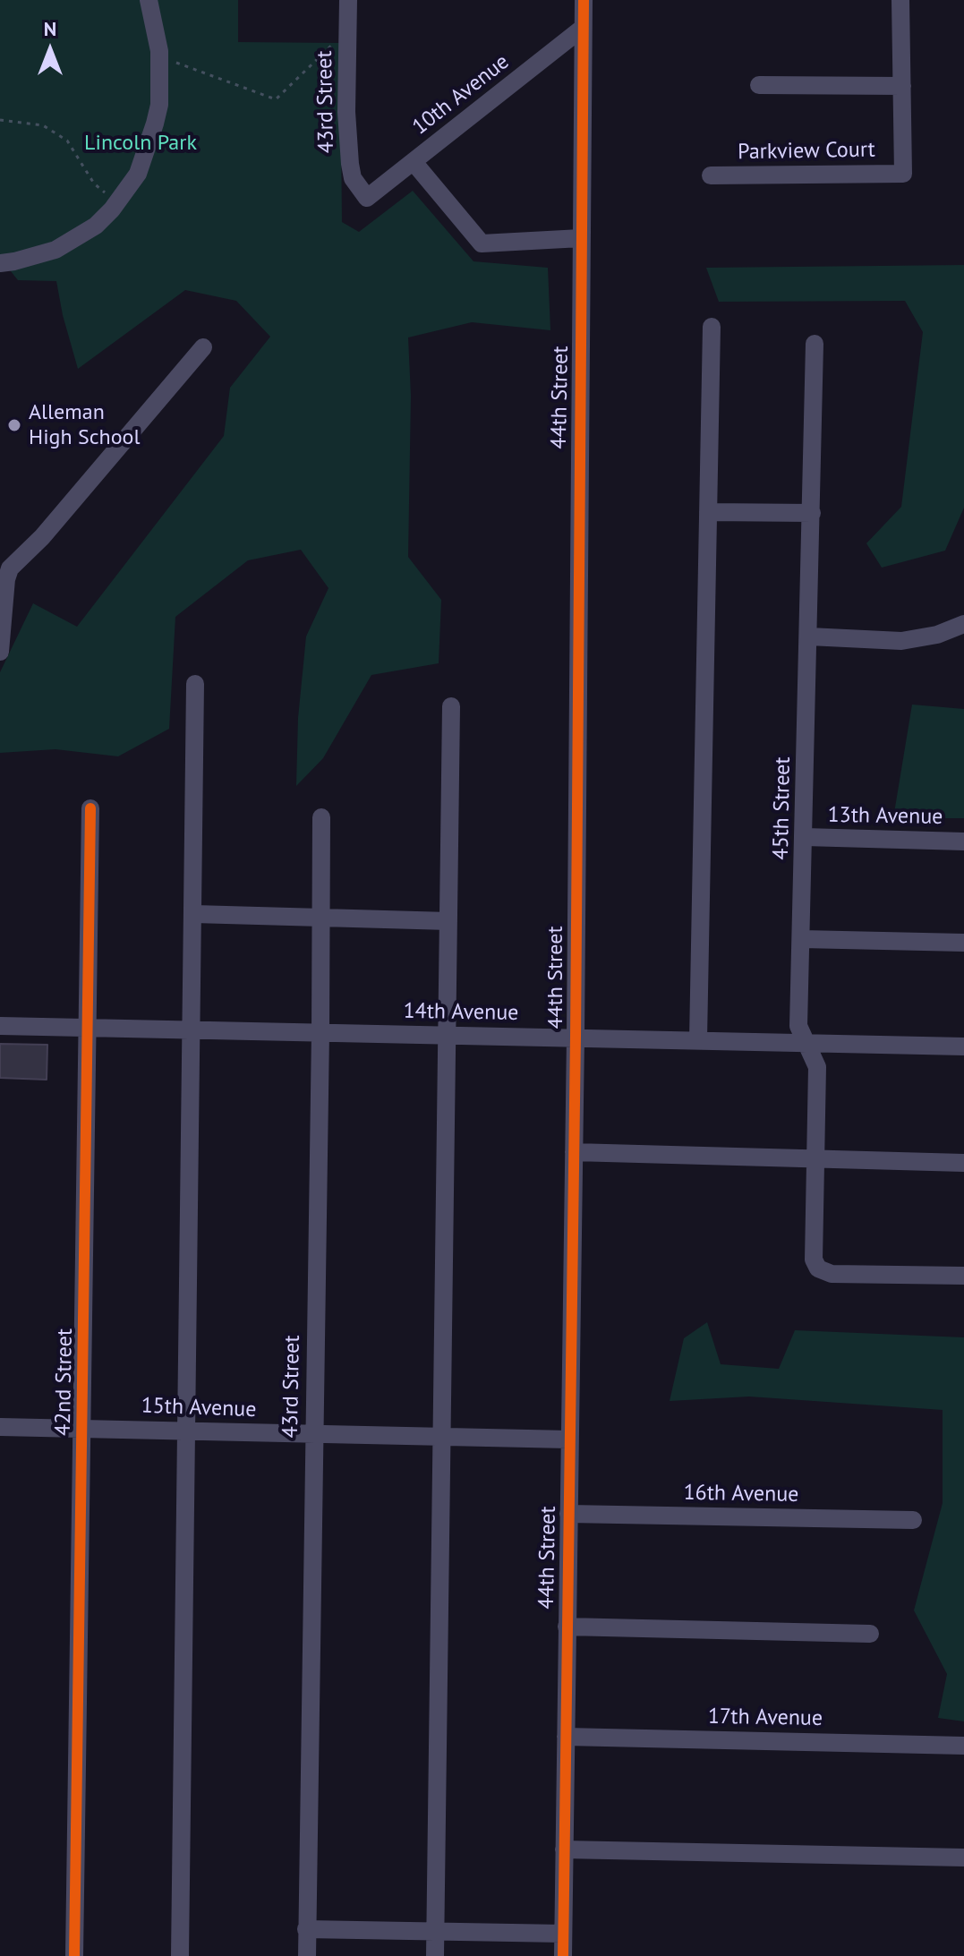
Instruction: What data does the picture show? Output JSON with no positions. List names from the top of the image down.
{
  "streets": {
    "street": [
      "10th Avenue",
      "43rd Street",
      "Parkview Court",
      "44th Street",
      "45th Street",
      "13th Avenue",
      "14th Avenue",
      "42nd Street",
      "15th Avenue",
      "16th Avenue",
      "17th Avenue"
    ]
  },
  "crossings": [
    ["10th Avenue", "43rd Street"],
    ["10th Avenue", "44th Street"],
    ["43rd Street", "14th Avenue"],
    ["43rd Street", "15th Avenue"],
    ["44th Street", "14th Avenue"],
    ["44th Street", "15th Avenue"],
    ["44th Street", "16th Avenue"],
    ["44th Street", "17th Avenue"],
    ["45th Street", "13th Avenue"],
    ["45th Street", "14th Avenue"],
    ["14th Avenue", "42nd Street"],
    ["42nd Street", "15th Avenue"]
  ],
  "parks": ["Lincoln Park"],
  "places": ["Alleman High School"],
  "north": "top"
}
